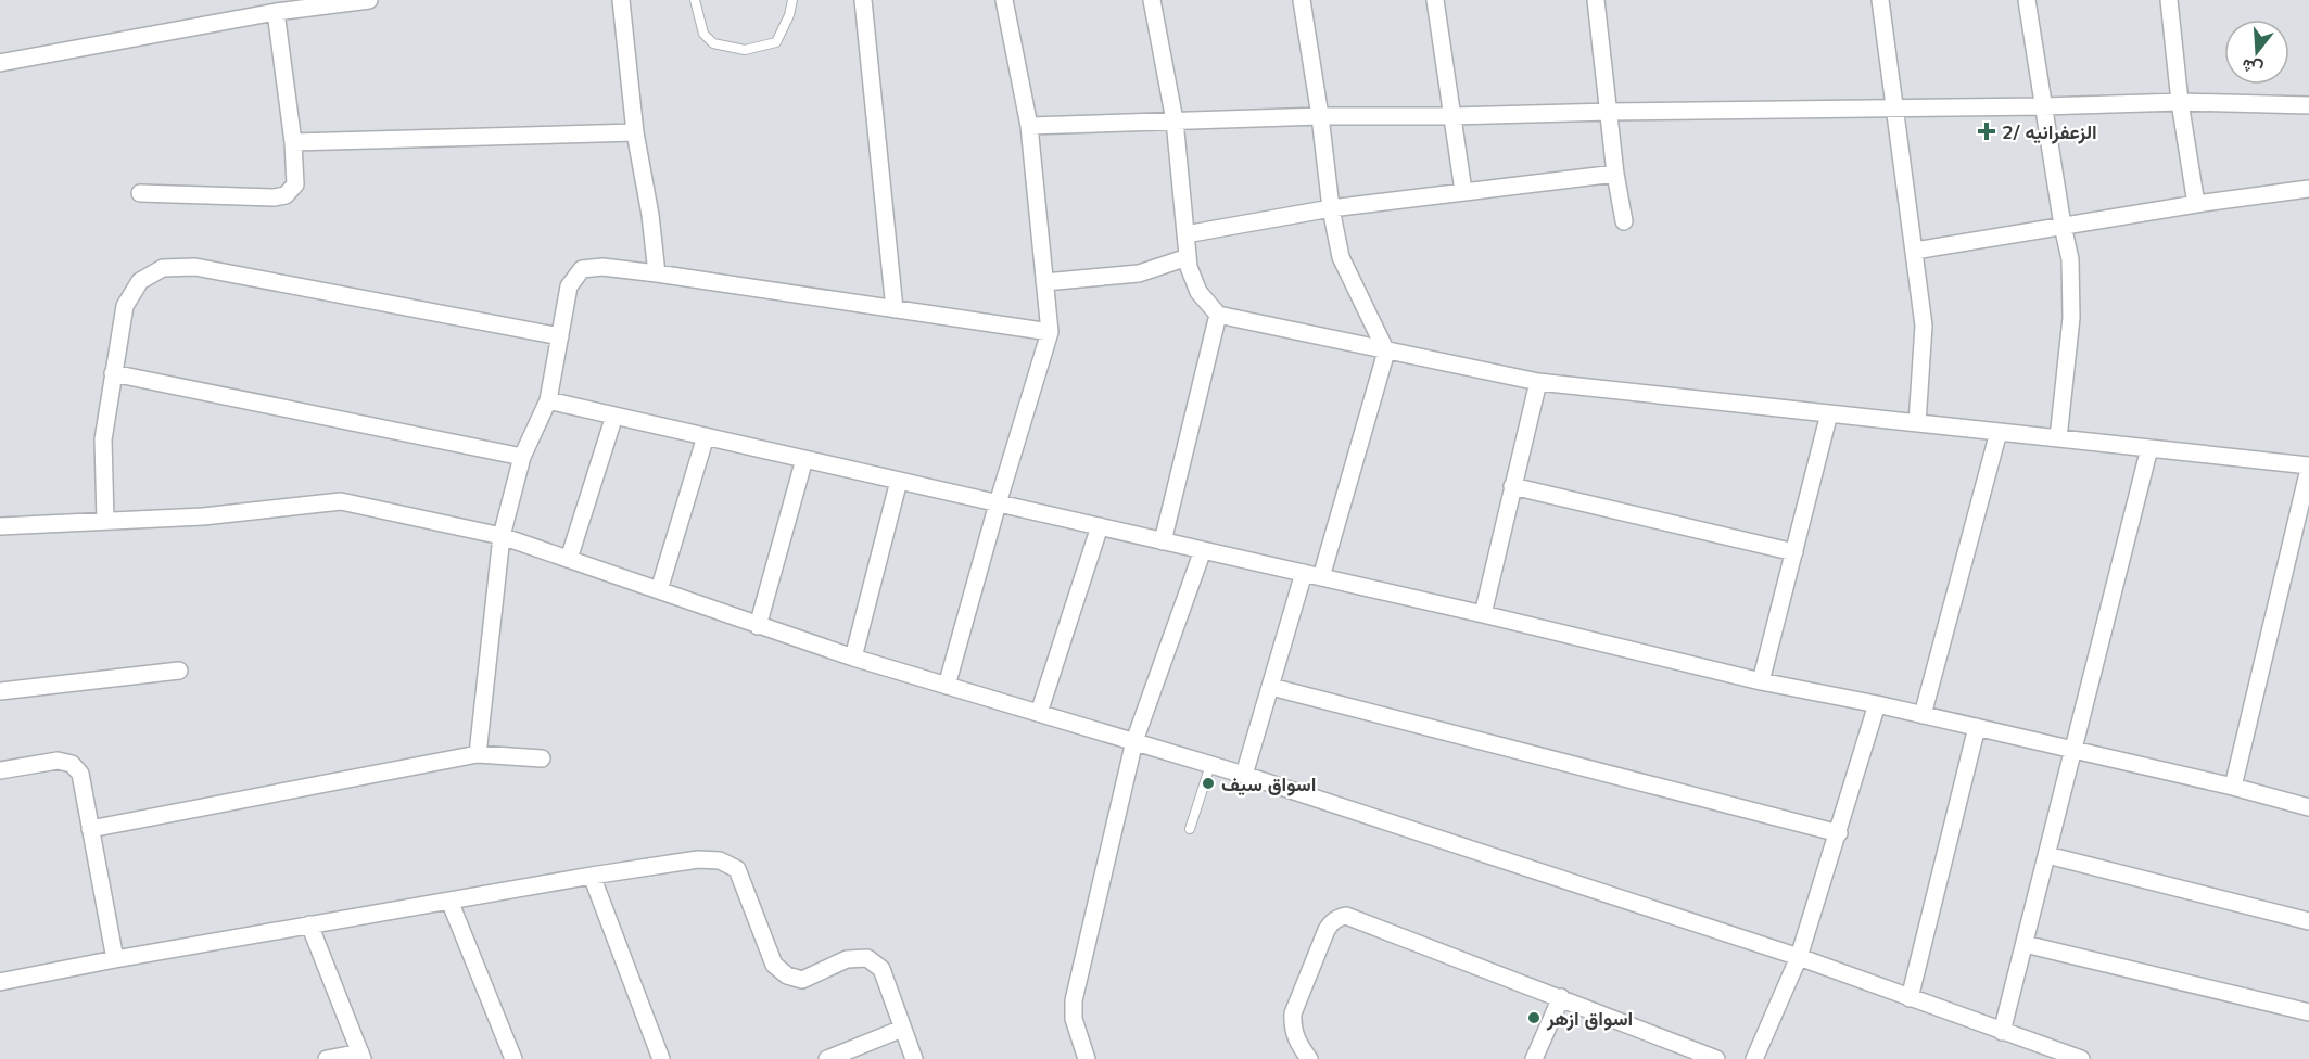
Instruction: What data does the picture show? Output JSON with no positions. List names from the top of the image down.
{
  "places": {
    "health": ["الزعفرانيه /2"],
    "other": ["اسواق سيف", "اسواق ازهر"]
  },
  "north": "bottom"
}
